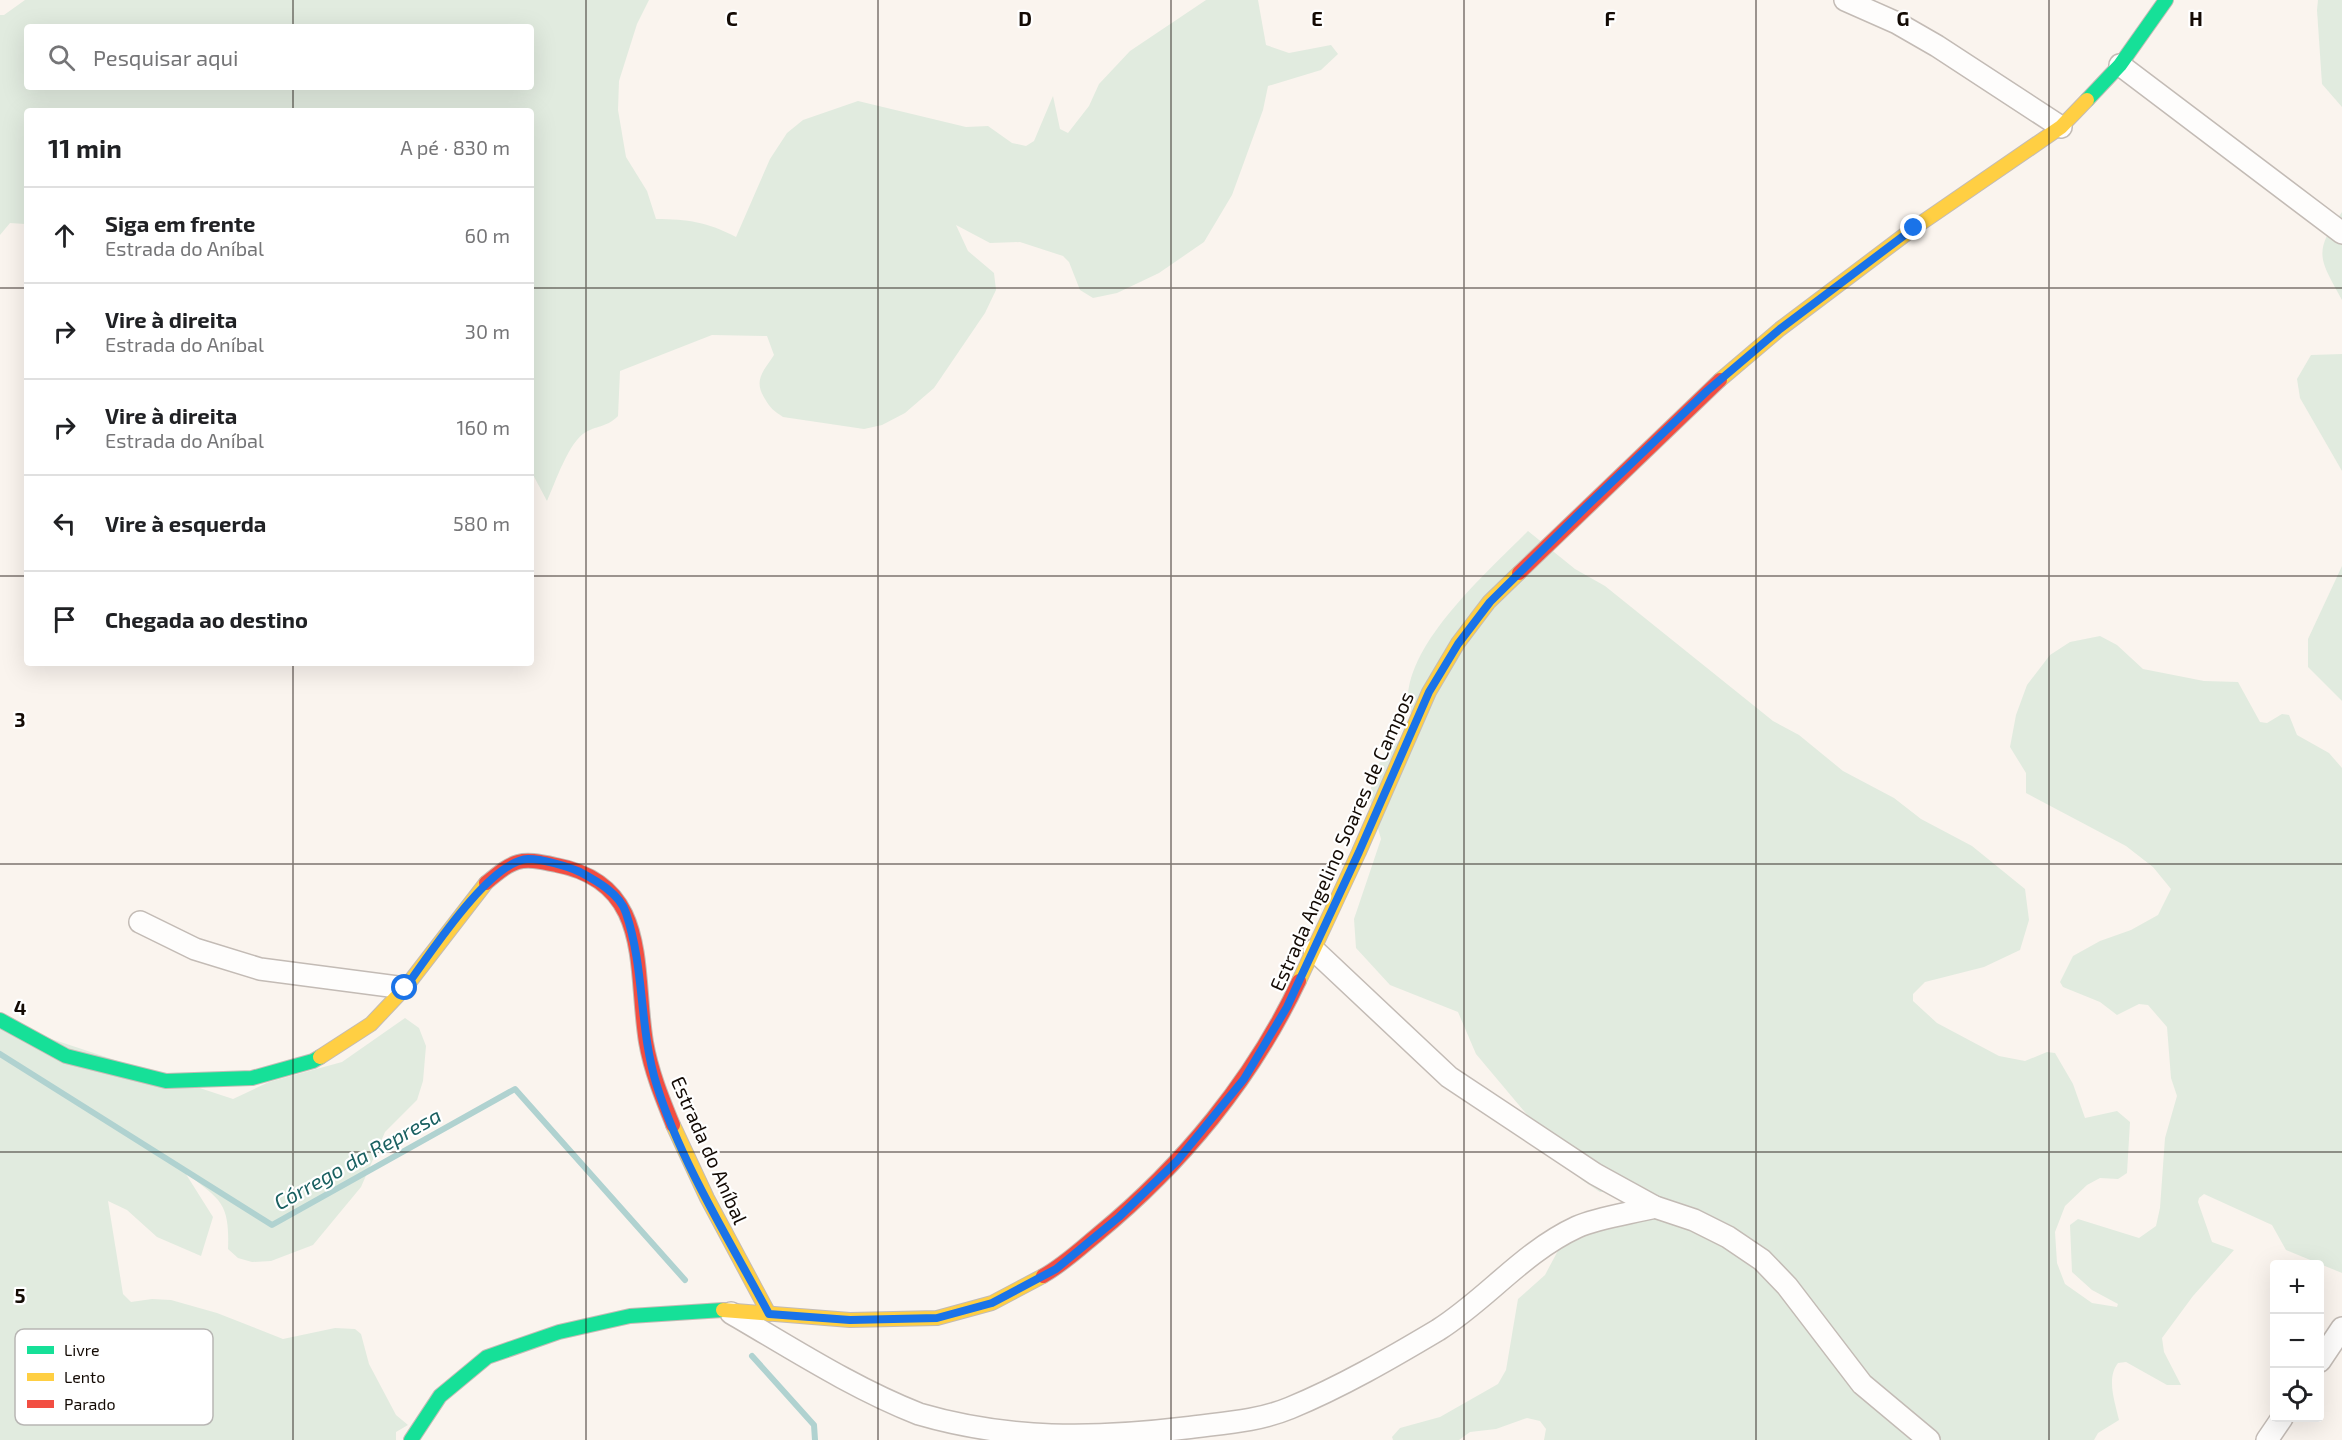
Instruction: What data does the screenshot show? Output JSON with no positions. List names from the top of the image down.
{
  "streets": {
    "main road": ["Estrada Angelino Soares de Campos", "Estrada do Aníbal"]
  },
  "crossings": [
    ["Estrada Angelino Soares de Campos", "Estrada do Aníbal"]
  ],
  "water": ["Córrego da Represa"],
  "legend": ["Livre", "Lento", "Parado"],
  "page": {
    "search": "Pesquisar aqui",
    "heading": ["11 min", "A pé · 830 m"],
    "list": [
      ["Siga em frente", "Estrada do Aníbal", "60 m"],
      ["Vire à direita", "Estrada do Aníbal", "30 m"],
      ["Vire à direita", "Estrada do Aníbal", "160 m"],
      ["Vire à esquerda", "580 m"],
      "Chegada ao destino"
    ],
    "map_buttons": ["+", "−"]
  },
  "grid": {
    "columns": [
      "C",
      "D",
      "E",
      "F",
      "G",
      "H"
    ],
    "rows": ["3", "4", "5"]
  }
}
